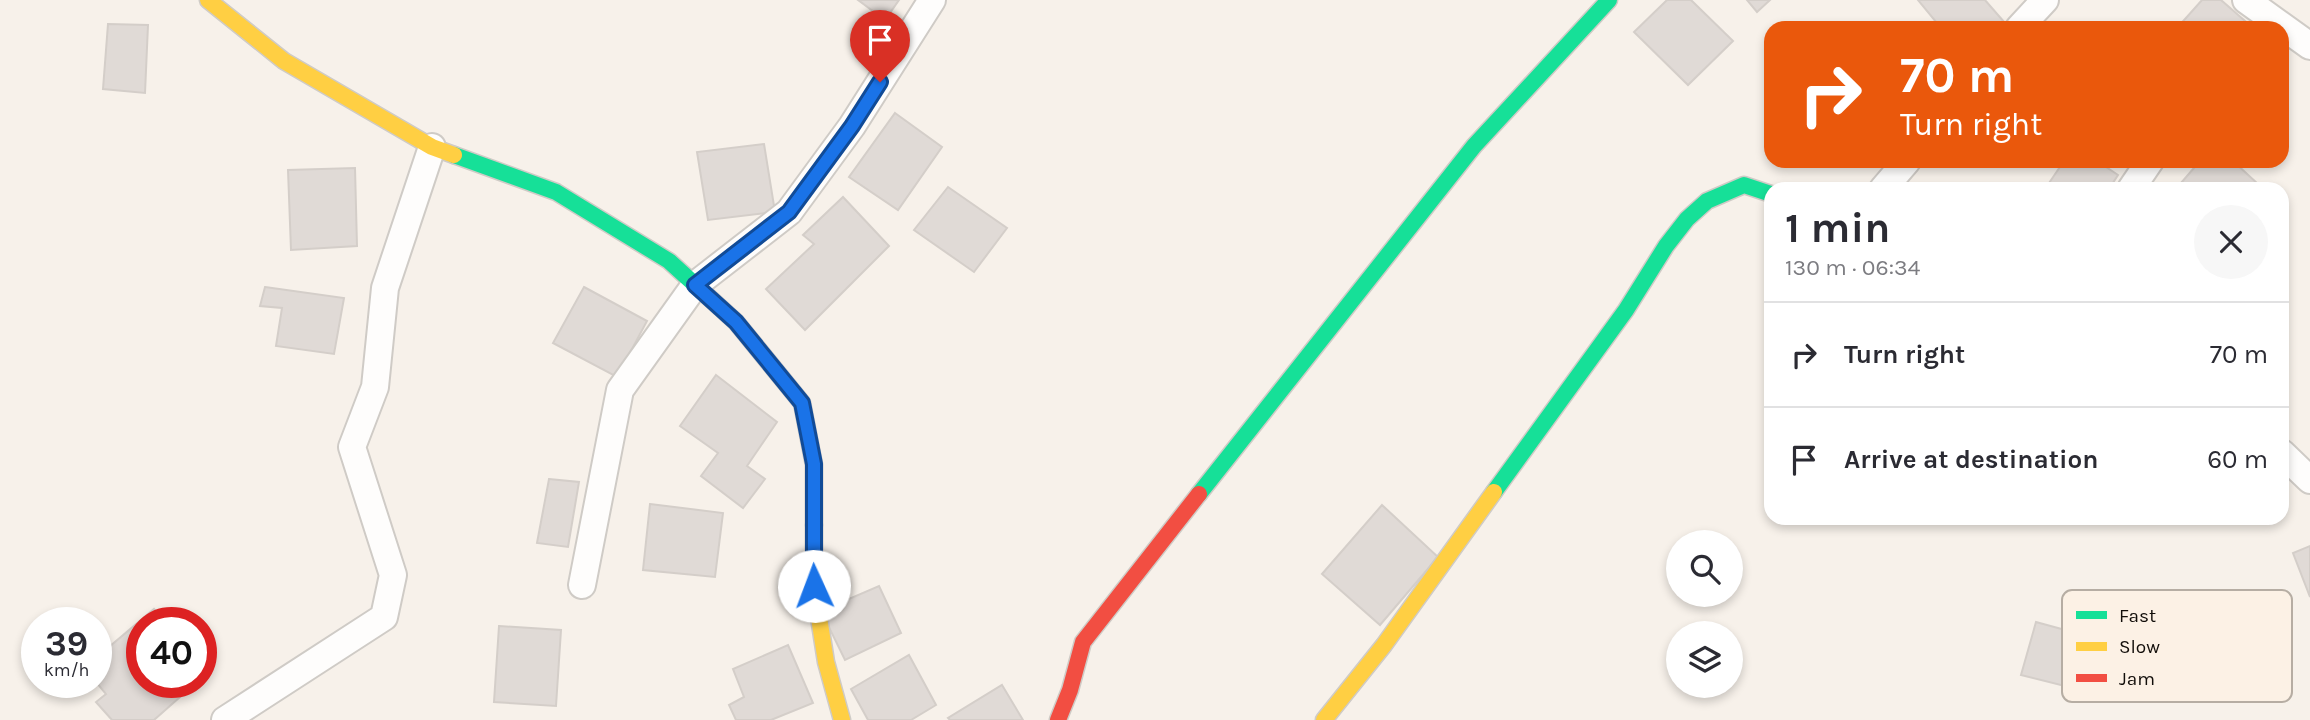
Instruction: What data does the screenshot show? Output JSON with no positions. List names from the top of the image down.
{
  "legend": ["Fast", "Slow", "Jam"],
  "page": {
    "turn": ["70 m", "Turn right"],
    "heading": ["1 min", "130 m · 06:34"],
    "list": [
      {
        "name": "Turn right",
        "value": "70 m"
      },
      {
        "name": "Arrive at destination",
        "value": "60 m"
      }
    ],
    "speed": "39 km/h",
    "limit": "40"
  }
}
